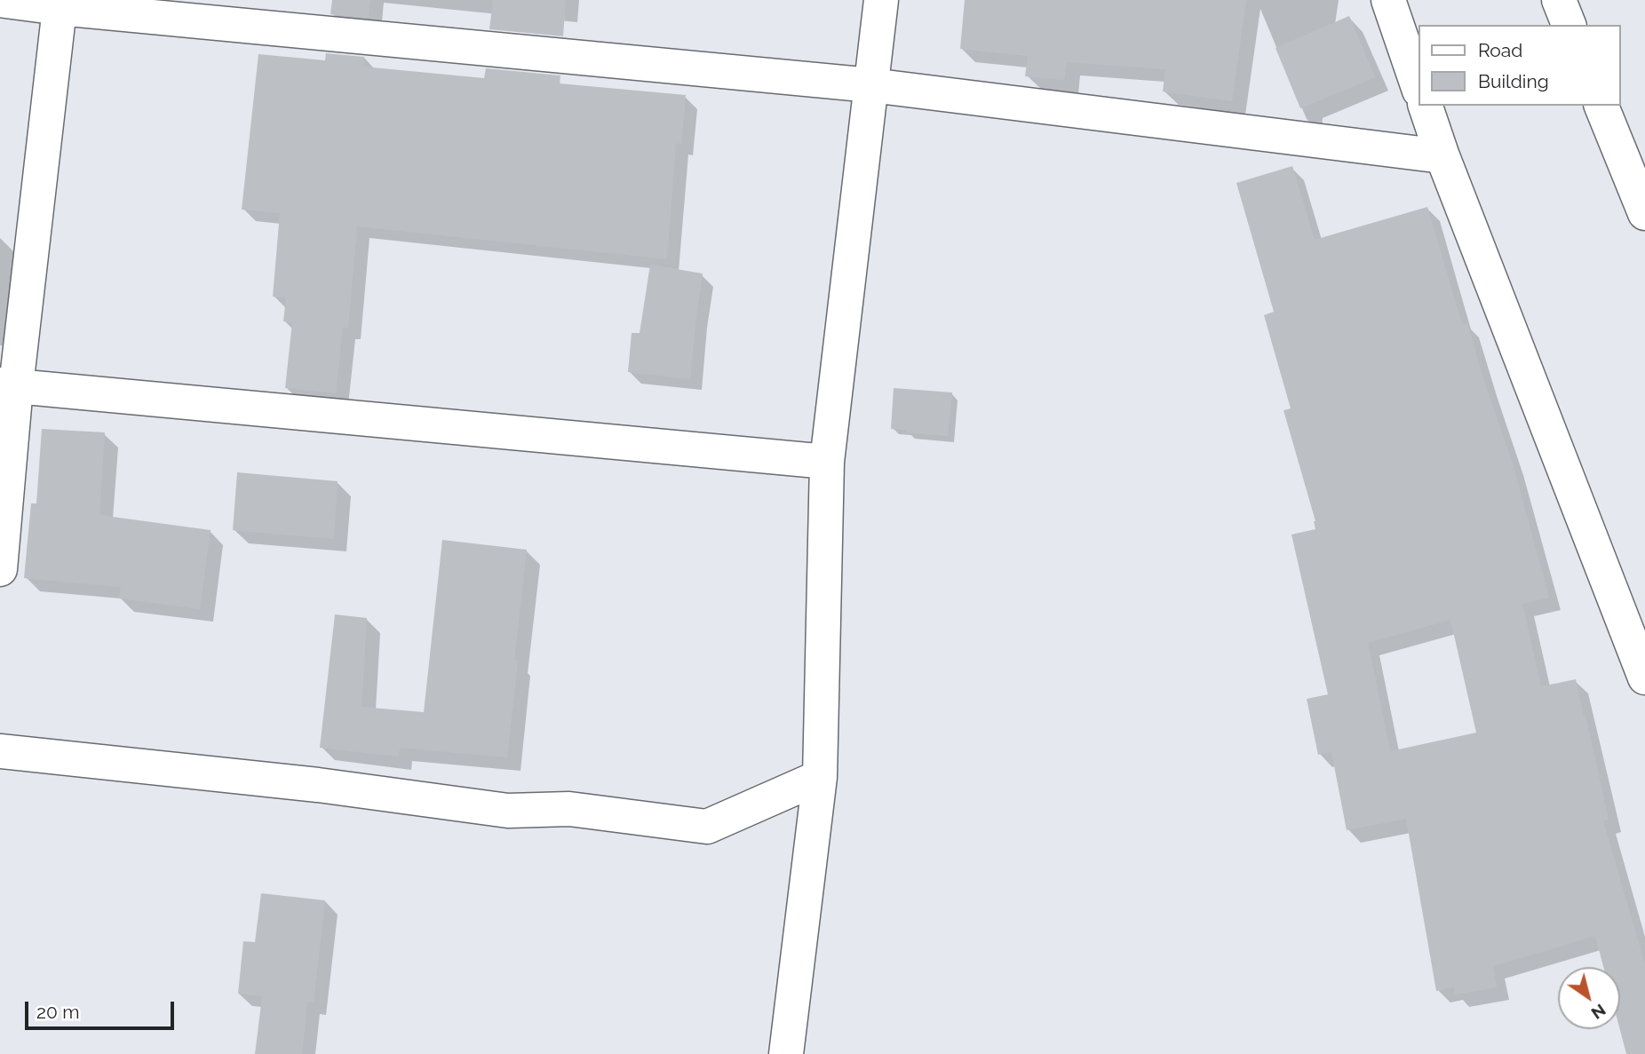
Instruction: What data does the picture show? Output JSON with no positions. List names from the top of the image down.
{
  "legend": ["Road", "Building"],
  "scale_bar": "20 m",
  "north": "bottom right"
}
